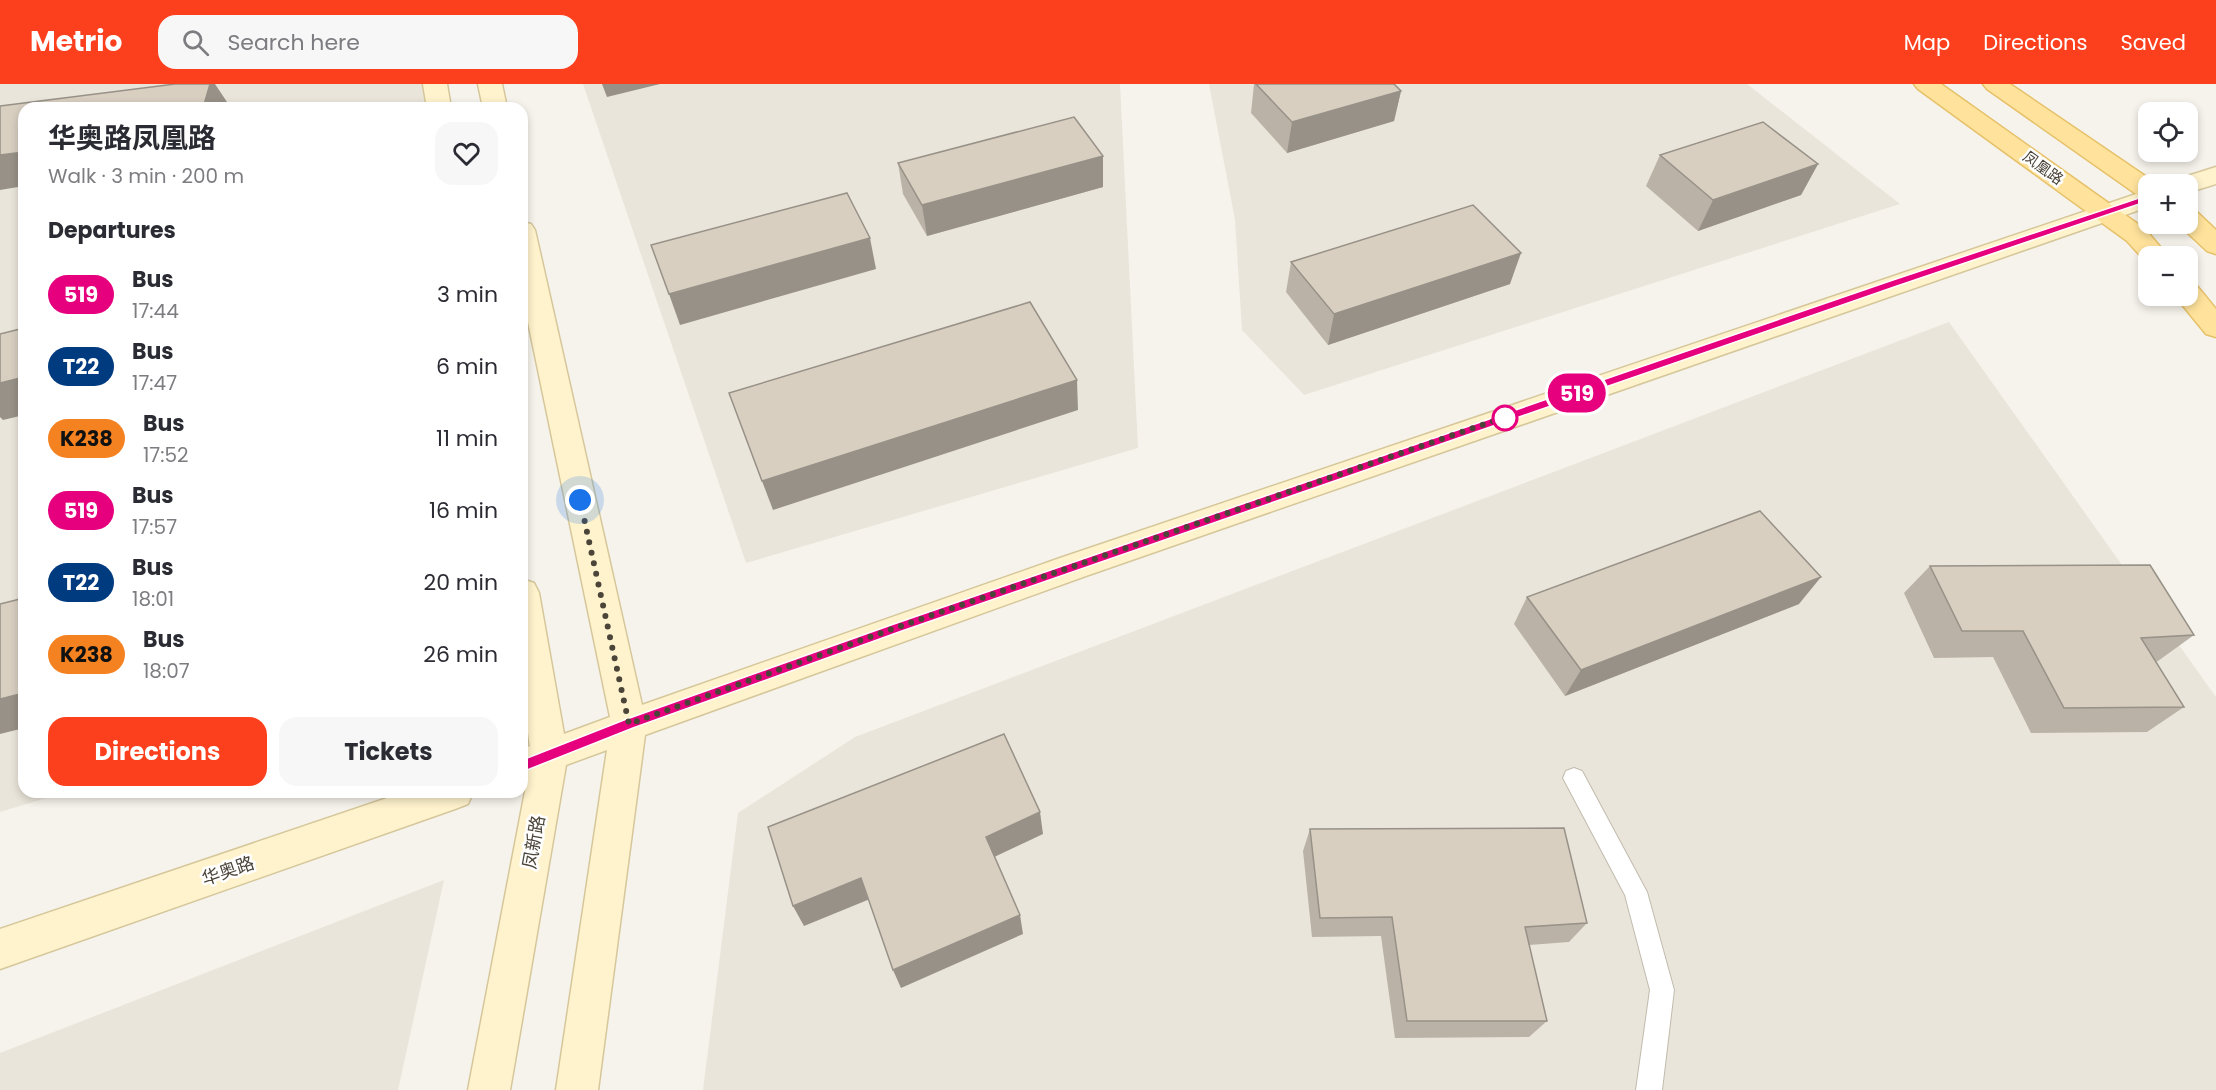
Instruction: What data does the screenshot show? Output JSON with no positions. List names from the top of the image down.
{
  "streets": {
    "main road": ["凤凰路"],
    "street": ["凤新路", "华奥路"]
  },
  "lines": ["bus line 519"],
  "page": {
    "header": "Metrio",
    "search": "Search here",
    "nav": ["Map", "Directions", "Saved"],
    "on_map": "519",
    "map_buttons": ["+", "−"],
    "heading": [
      ["华奥路凤凰路", "Walk · 3 min · 200 m"],
      "Departures"
    ],
    "list": [
      {
        "mark": "519",
        "name": "Bus",
        "note": "17:44",
        "value": "3 min"
      },
      {
        "mark": "T22",
        "name": "Bus",
        "note": "17:47",
        "value": "6 min"
      },
      {
        "mark": "K238",
        "name": "Bus",
        "note": "17:52",
        "value": "11 min"
      },
      {
        "mark": "519",
        "name": "Bus",
        "note": "17:57",
        "value": "16 min"
      },
      {
        "mark": "T22",
        "name": "Bus",
        "note": "18:01",
        "value": "20 min"
      },
      {
        "mark": "K238",
        "name": "Bus",
        "note": "18:07",
        "value": "26 min"
      }
    ],
    "buttons": ["Directions", "Tickets"]
  }
}
